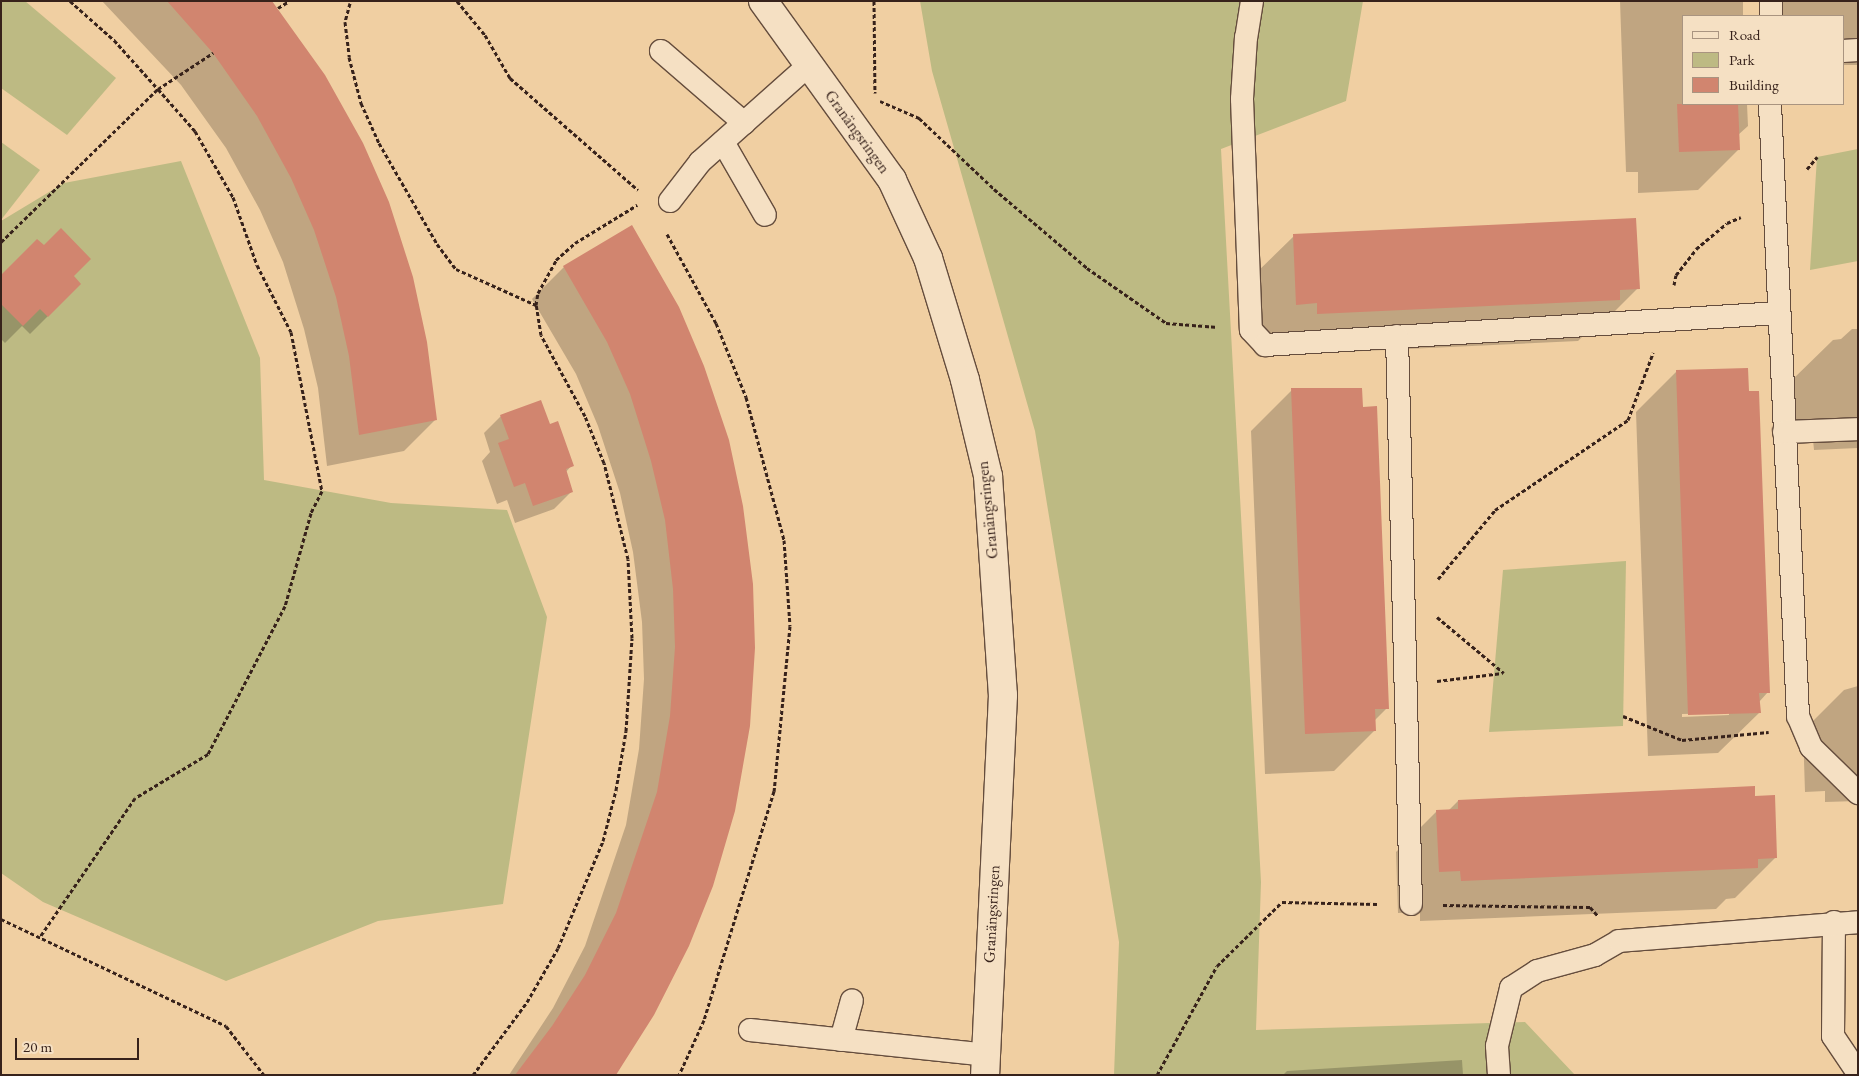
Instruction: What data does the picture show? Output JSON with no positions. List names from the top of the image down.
{
  "streets": {
    "street": ["Granängsringen"]
  },
  "legend": ["Road", "Park", "Building"],
  "scale_bar": "20 m"
}
